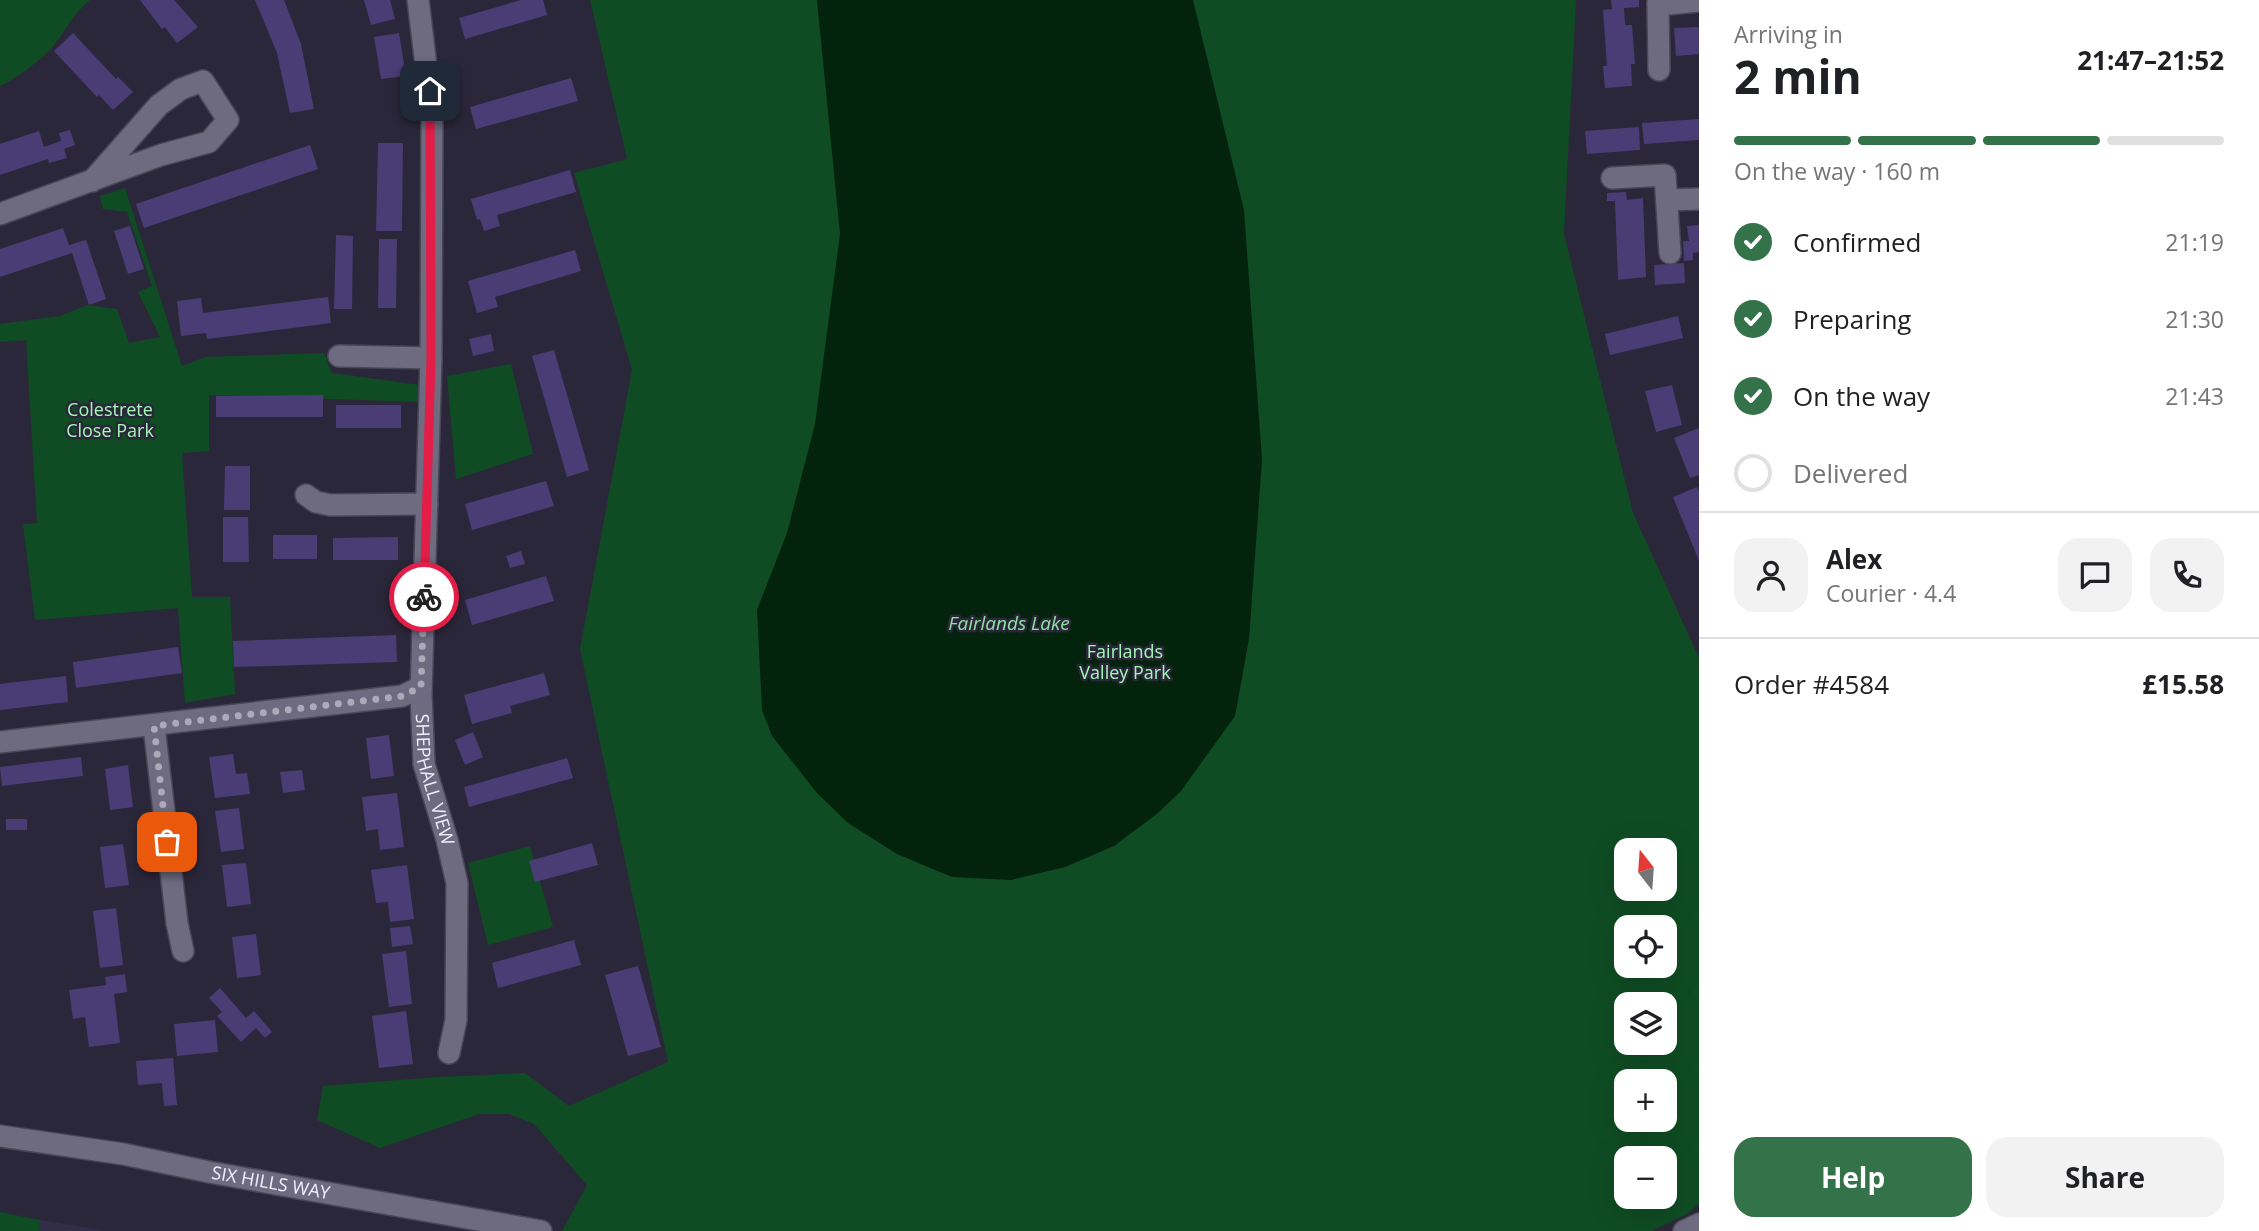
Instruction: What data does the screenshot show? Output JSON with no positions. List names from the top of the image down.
{
  "streets": {
    "street": ["SHEPHALL VIEW", "SIX HILLS WAY"]
  },
  "water": ["Fairlands Lake"],
  "parks": ["Colestrete Close Park", "Fairlands Valley Park"],
  "north": "top",
  "page": {
    "heading": ["2 min", "Arriving in", "21:47–21:52"],
    "panel": [
      "Alex",
      "Courier · 4.4",
      "Order #4584",
      "£15.58"
    ],
    "bar": "On the way · 160 m",
    "list": [
      ["Confirmed", "21:19"],
      ["Preparing", "21:30"],
      ["On the way", "21:43"],
      "Delivered"
    ],
    "map_buttons": ["+", "−"],
    "buttons": ["Help", "Share"]
  }
}
